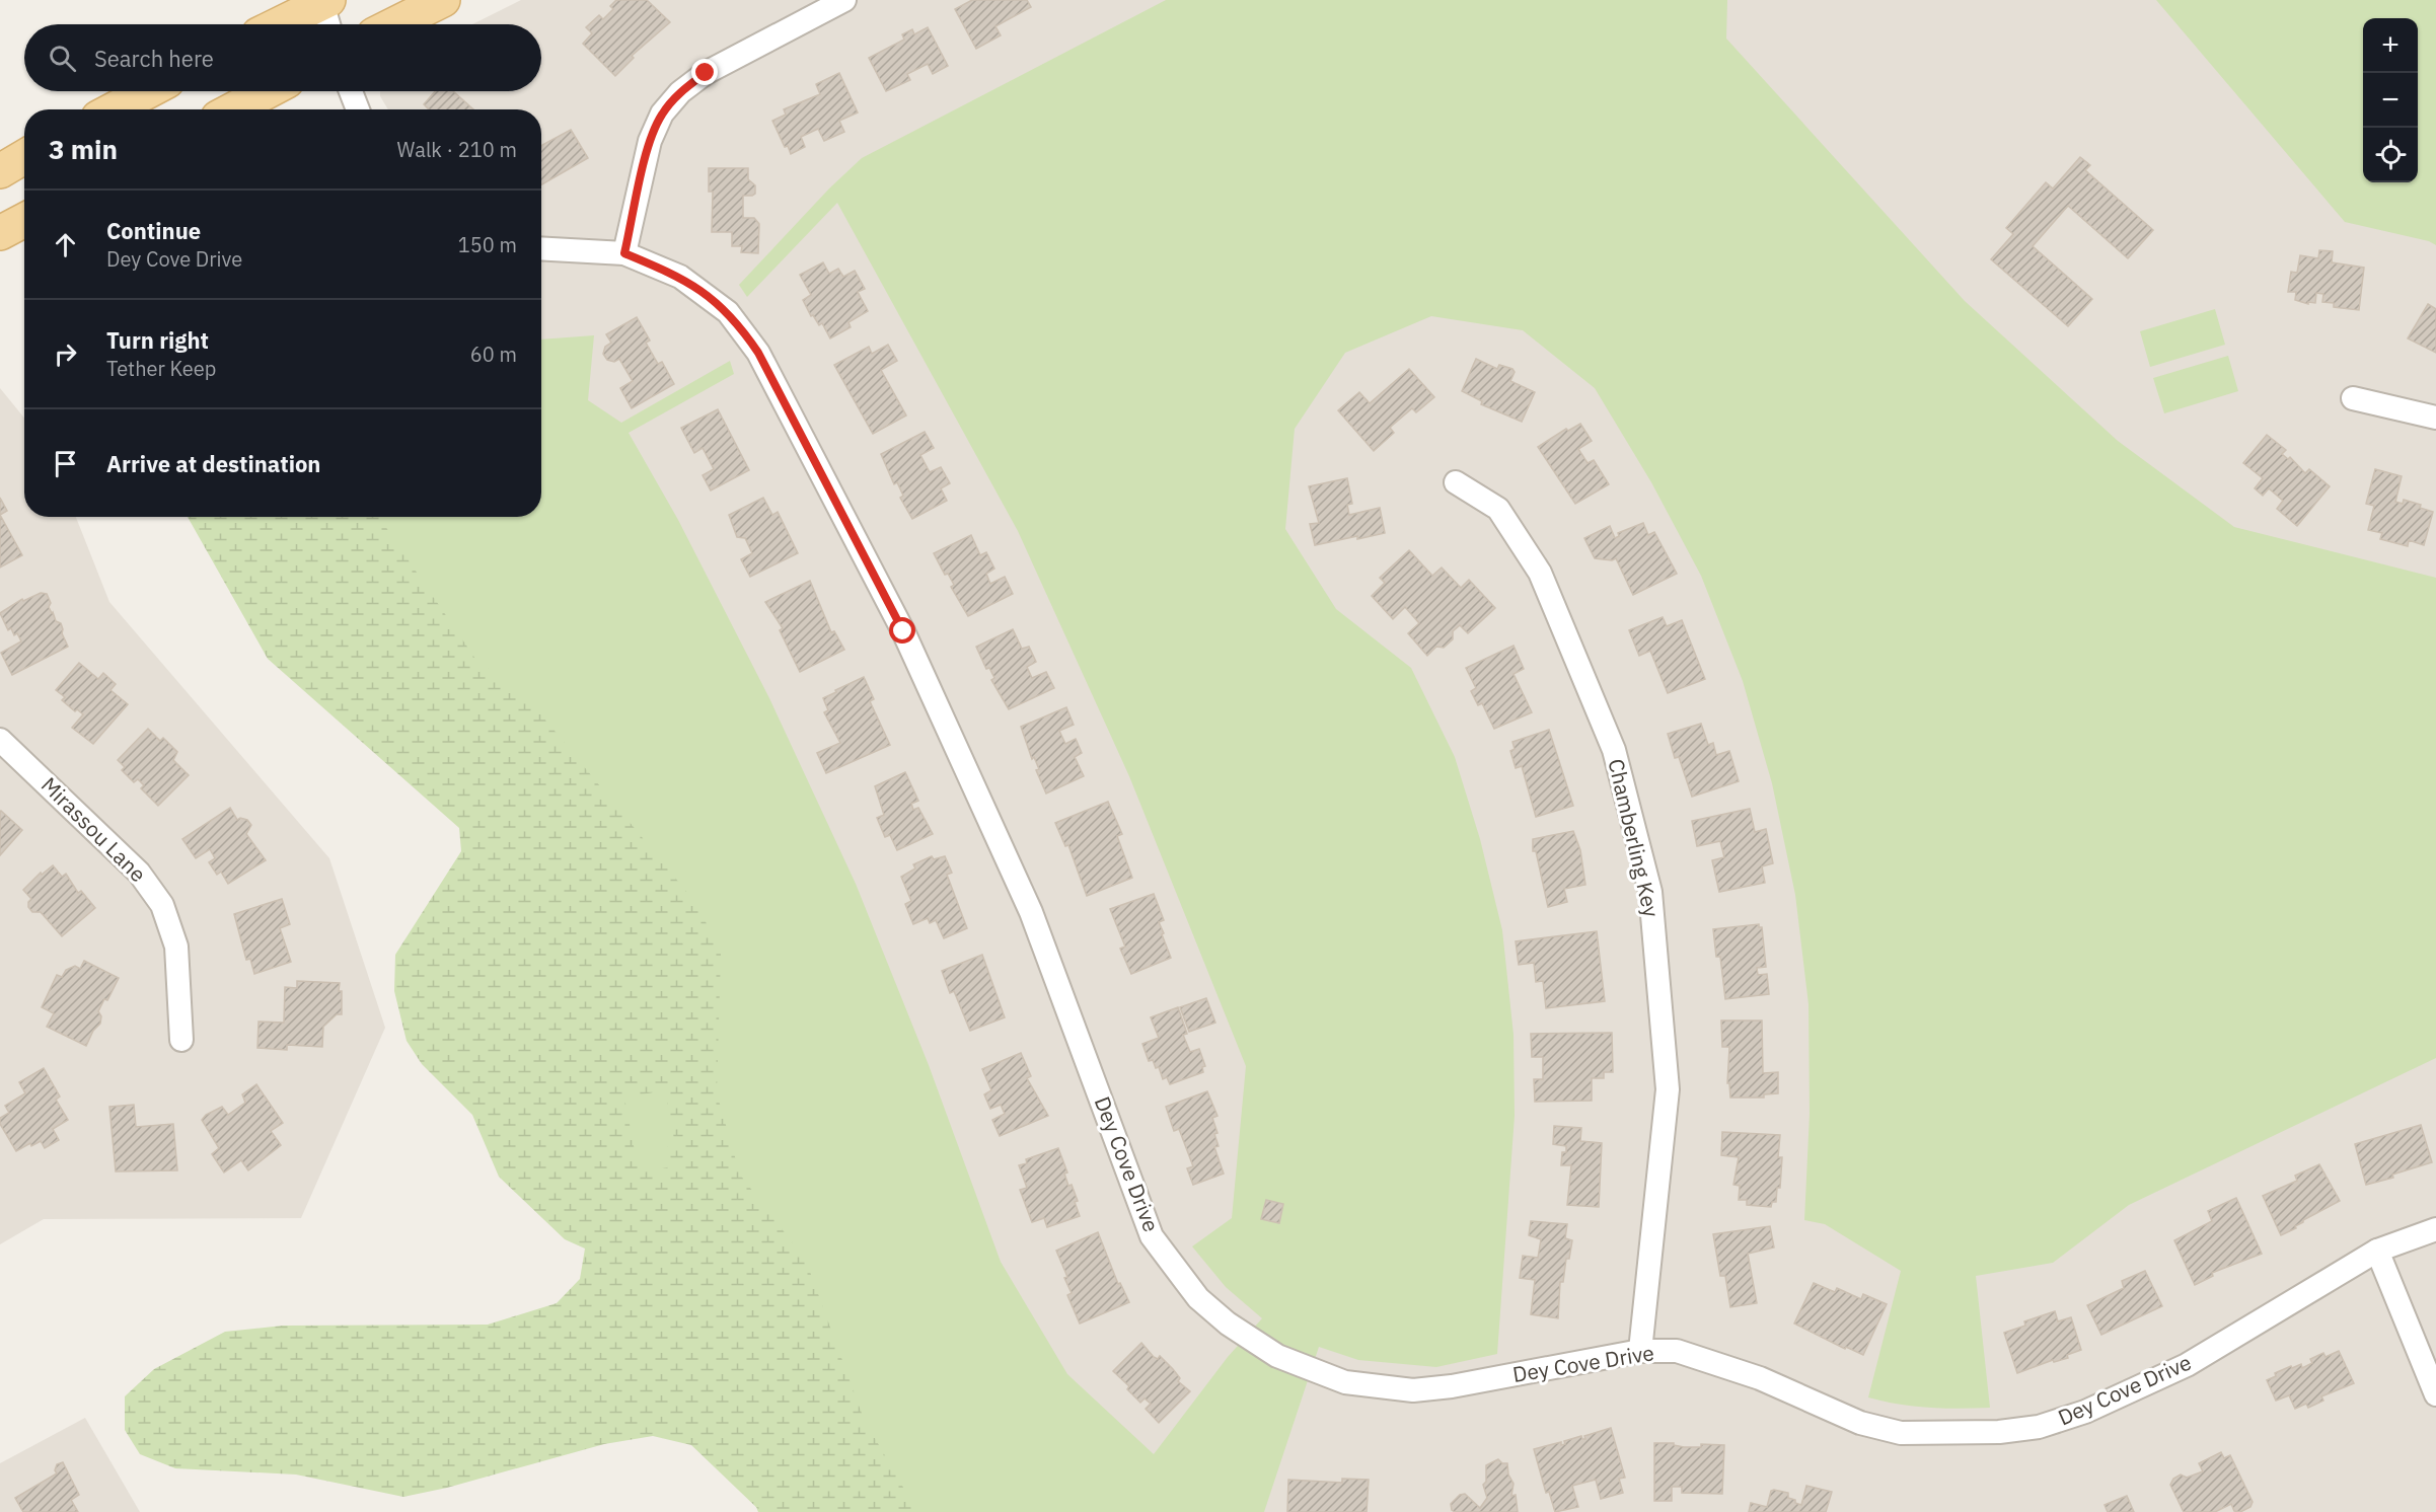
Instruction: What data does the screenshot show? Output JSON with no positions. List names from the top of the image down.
{
  "streets": {
    "street": ["Mirassou Lane", "Chamberling Key", "Dey Cove Drive"]
  },
  "crossings": [
    ["Chamberling Key", "Dey Cove Drive"]
  ],
  "page": {
    "map_buttons": ["+", "−"],
    "search": "Search here",
    "heading": ["3 min", "Walk · 210 m"],
    "list": [
      ["Continue", "Dey Cove Drive", "150 m"],
      ["Turn right", "Tether Keep", "60 m"],
      "Arrive at destination"
    ]
  }
}
